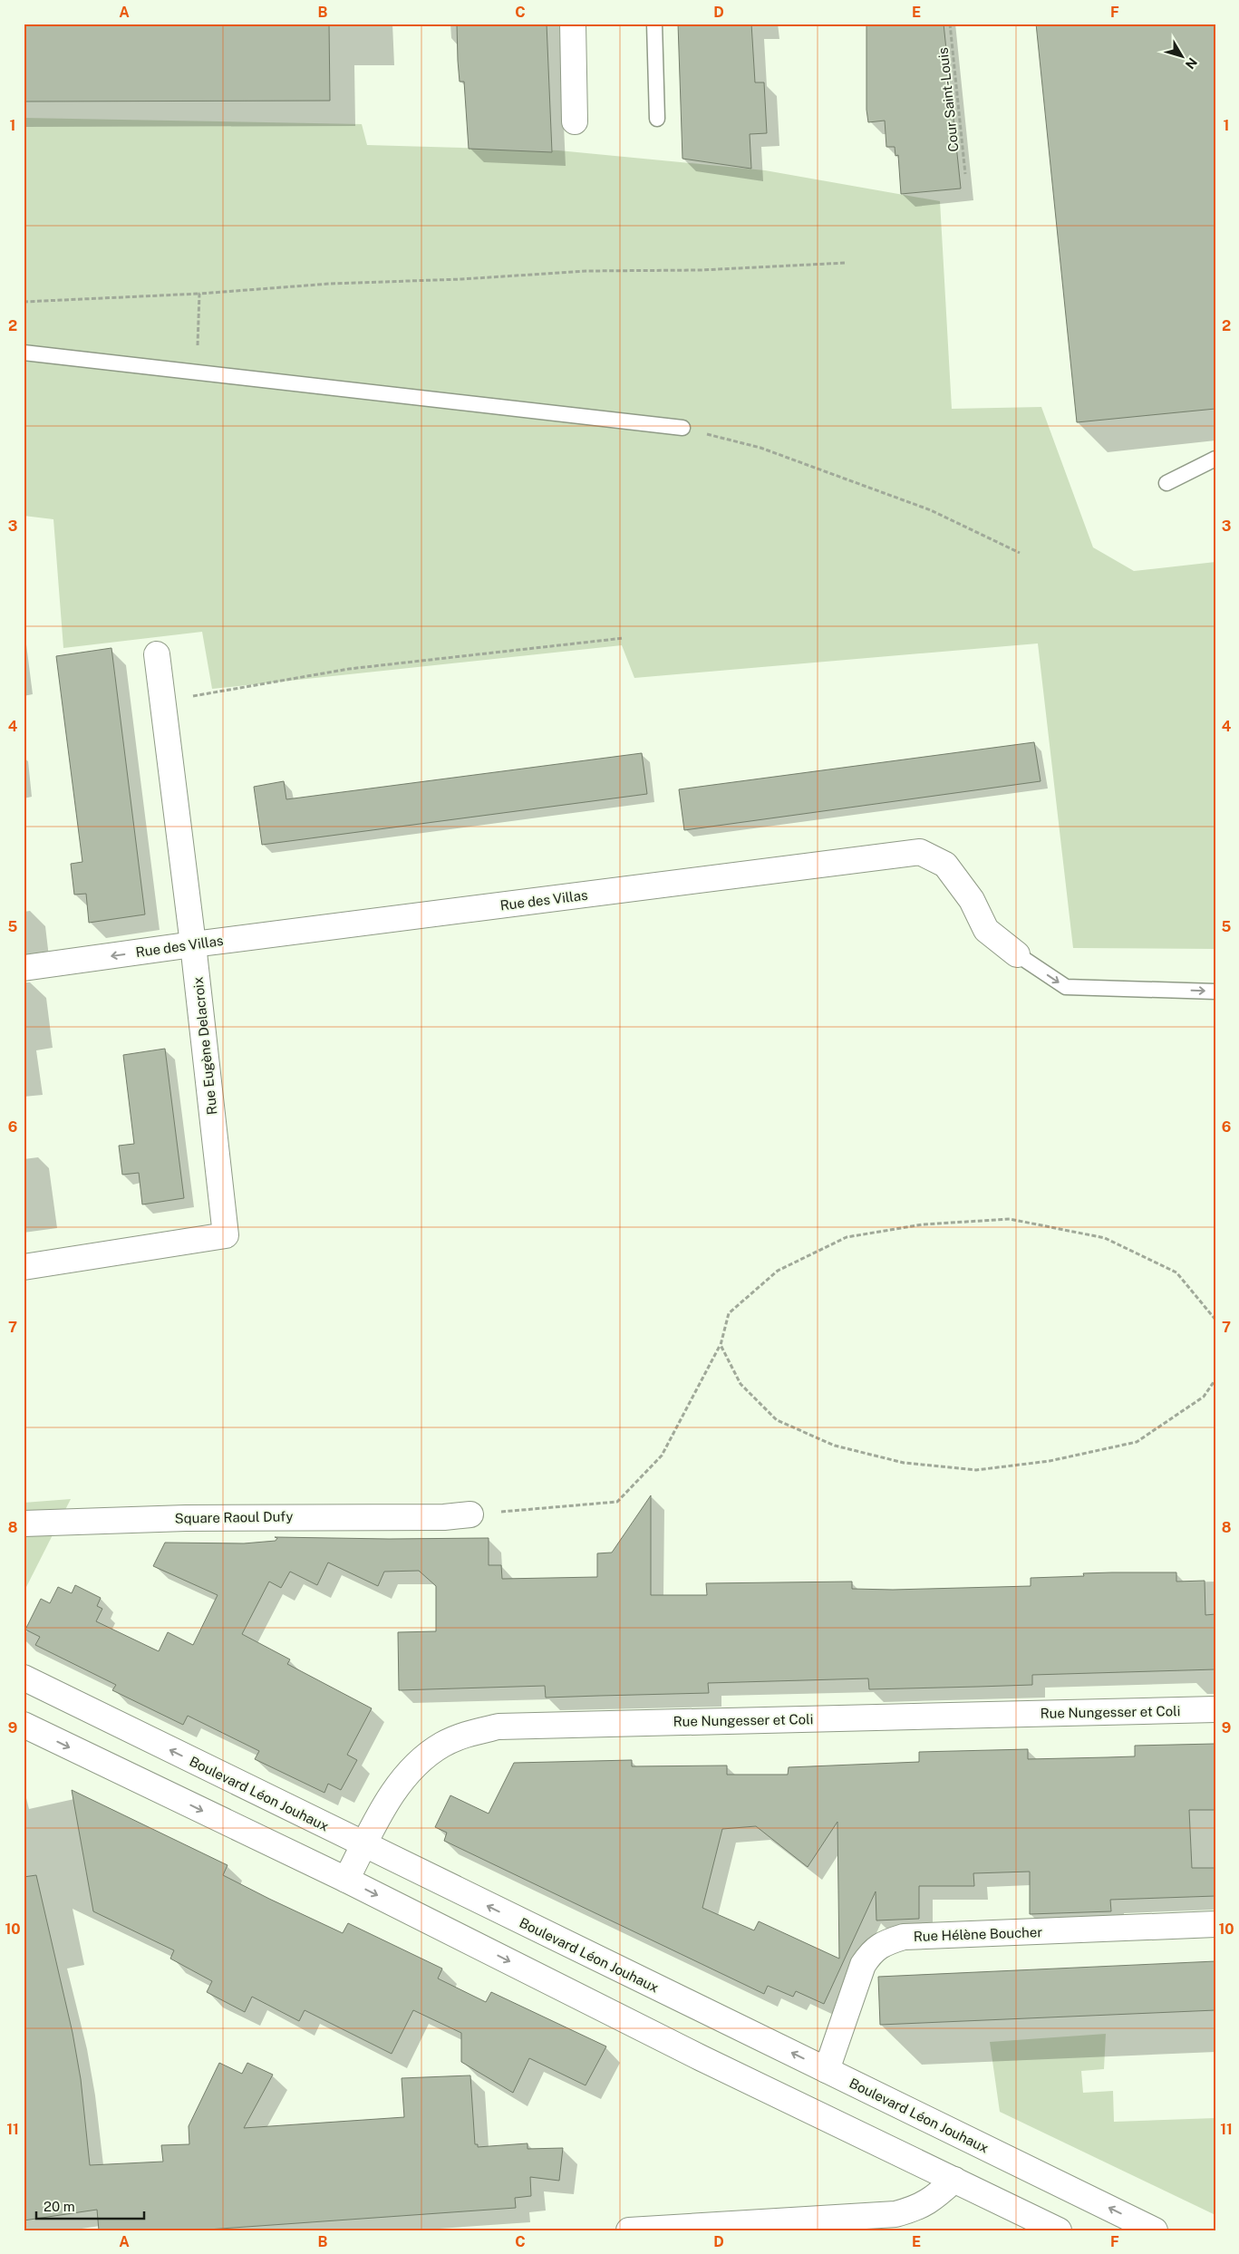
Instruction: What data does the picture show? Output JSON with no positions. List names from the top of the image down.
{
  "streets": {
    "street": [
      "Rue des Villas",
      "Rue Eugène Delacroix",
      "Square Raoul Dufy",
      "Rue Nungesser et Coli",
      "Boulevard Léon Jouhaux",
      "Rue Hélène Boucher"
    ],
    "path": ["Cour Saint-Louis"]
  },
  "crossings": [
    ["Rue des Villas", "Rue Eugène Delacroix"],
    ["Rue Nungesser et Coli", "Boulevard Léon Jouhaux"],
    ["Boulevard Léon Jouhaux", "Rue Hélène Boucher"]
  ],
  "scale_bar": "20 m",
  "north": "bottom right",
  "grid": {
    "columns": [
      "A",
      "B",
      "C",
      "D",
      "E",
      "F"
    ],
    "rows": [
      "1",
      "2",
      "3",
      "4",
      "5",
      "6",
      "7",
      "8",
      "9",
      "10",
      "11"
    ]
  }
}
